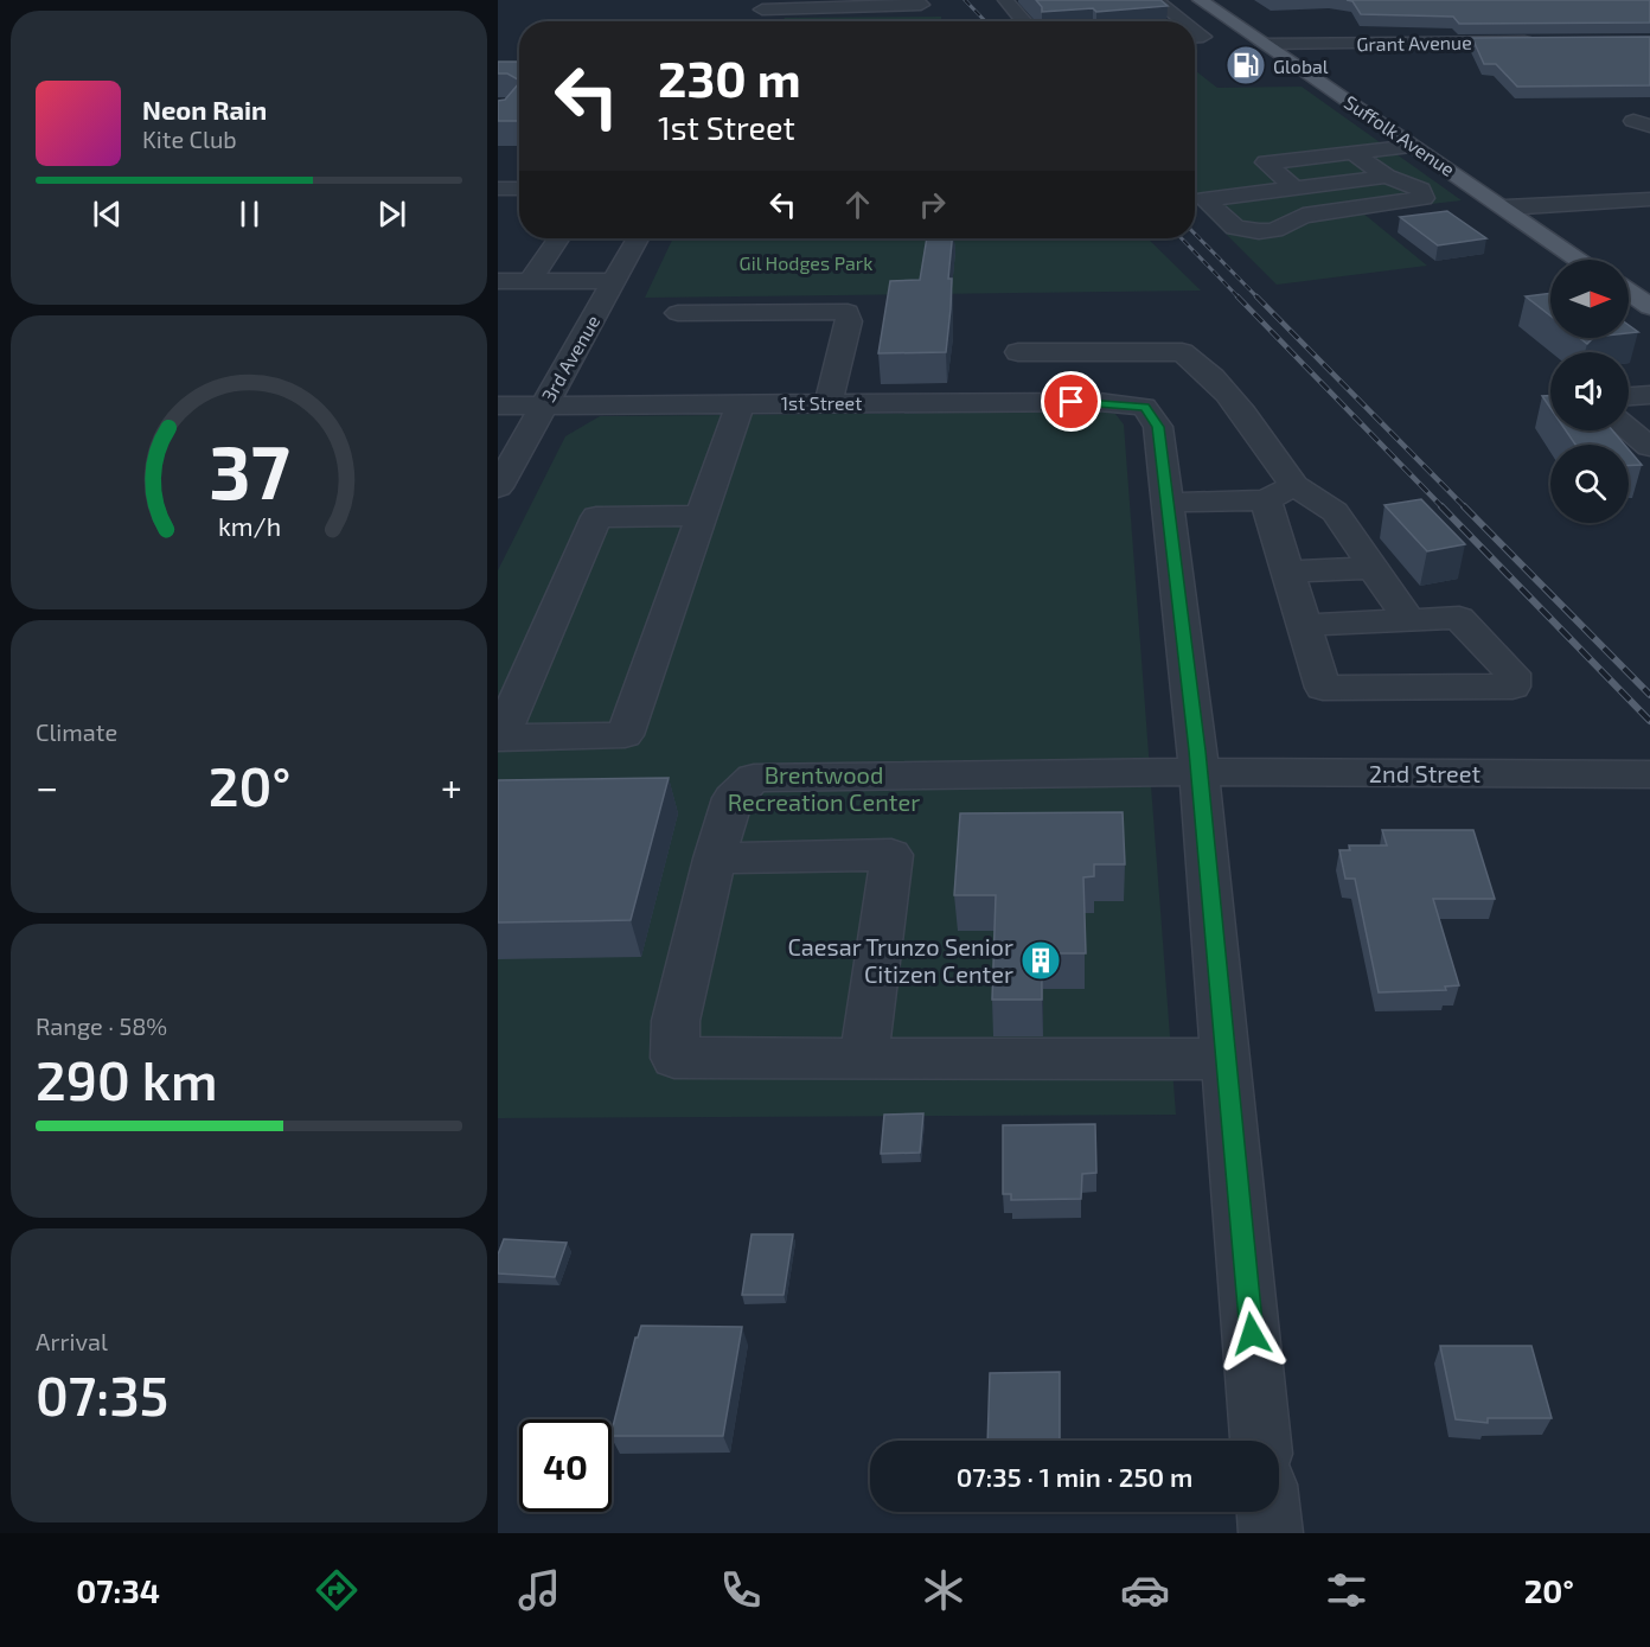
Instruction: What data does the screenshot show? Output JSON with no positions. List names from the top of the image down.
{
  "streets": {
    "main road": ["Suffolk Avenue"],
    "street": [
      "Grant Avenue",
      "3rd Avenue",
      "1st Street",
      "2nd Street"
    ]
  },
  "crossings": [
    ["Grant Avenue", "Suffolk Avenue"],
    ["3rd Avenue", "1st Street"]
  ],
  "parks": ["Gil Hodges Park", "Brentwood Recreation Center"],
  "places": {
    "fuel station": ["Global"],
    "building": ["Caesar Trunzo Senior Citizen Center"]
  },
  "north": "right",
  "page": {
    "turn": ["230 m", "1st Street"],
    "song": ["Neon Rain", "Kite Club"],
    "tile": [
      "Climate",
      ["Range · 58%", "290 km"],
      ["Arrival", "07:35"]
    ],
    "heat": ["−", "20°", "+"],
    "limit": "40",
    "trip": "07:35 · 1 min · 250 m",
    "tabs": ["07:34", "20°"],
    "gauge": ["37", "km/h"]
  }
}
